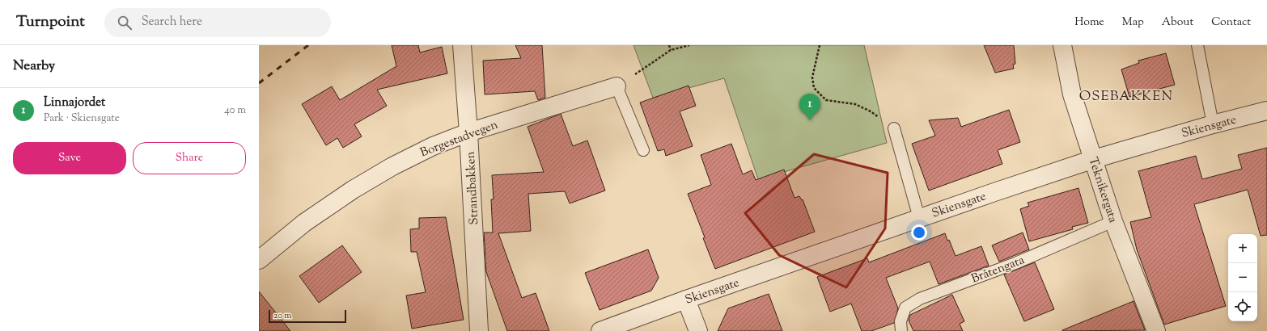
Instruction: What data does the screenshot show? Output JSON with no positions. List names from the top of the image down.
{
  "streets": {
    "street": [
      "Skiensgate",
      "Borgestadvegen",
      "Strandbakken",
      "Teknikergata"
    ],
    "lane": ["Bråtengata"]
  },
  "crossings": [
    ["Skiensgate", "Teknikergata"],
    ["Borgestadvegen", "Strandbakken"],
    ["Teknikergata", "Bråtengata"]
  ],
  "districts": ["OSEBAKKEN"],
  "scale_bar": "20 m",
  "page": {
    "header": "Turnpoint",
    "search": "Search here",
    "nav": [
      "Home",
      "Map",
      "About",
      "Contact"
    ],
    "heading": "Nearby",
    "list": [
      {
        "mark": "1",
        "name": "Linnajordet",
        "note": "Park · Skiensgate",
        "value": "40 m"
      }
    ],
    "pins": "1",
    "buttons": ["Save", "Share"],
    "map_buttons": ["+", "−"],
    "scale": "20 m"
  }
}
